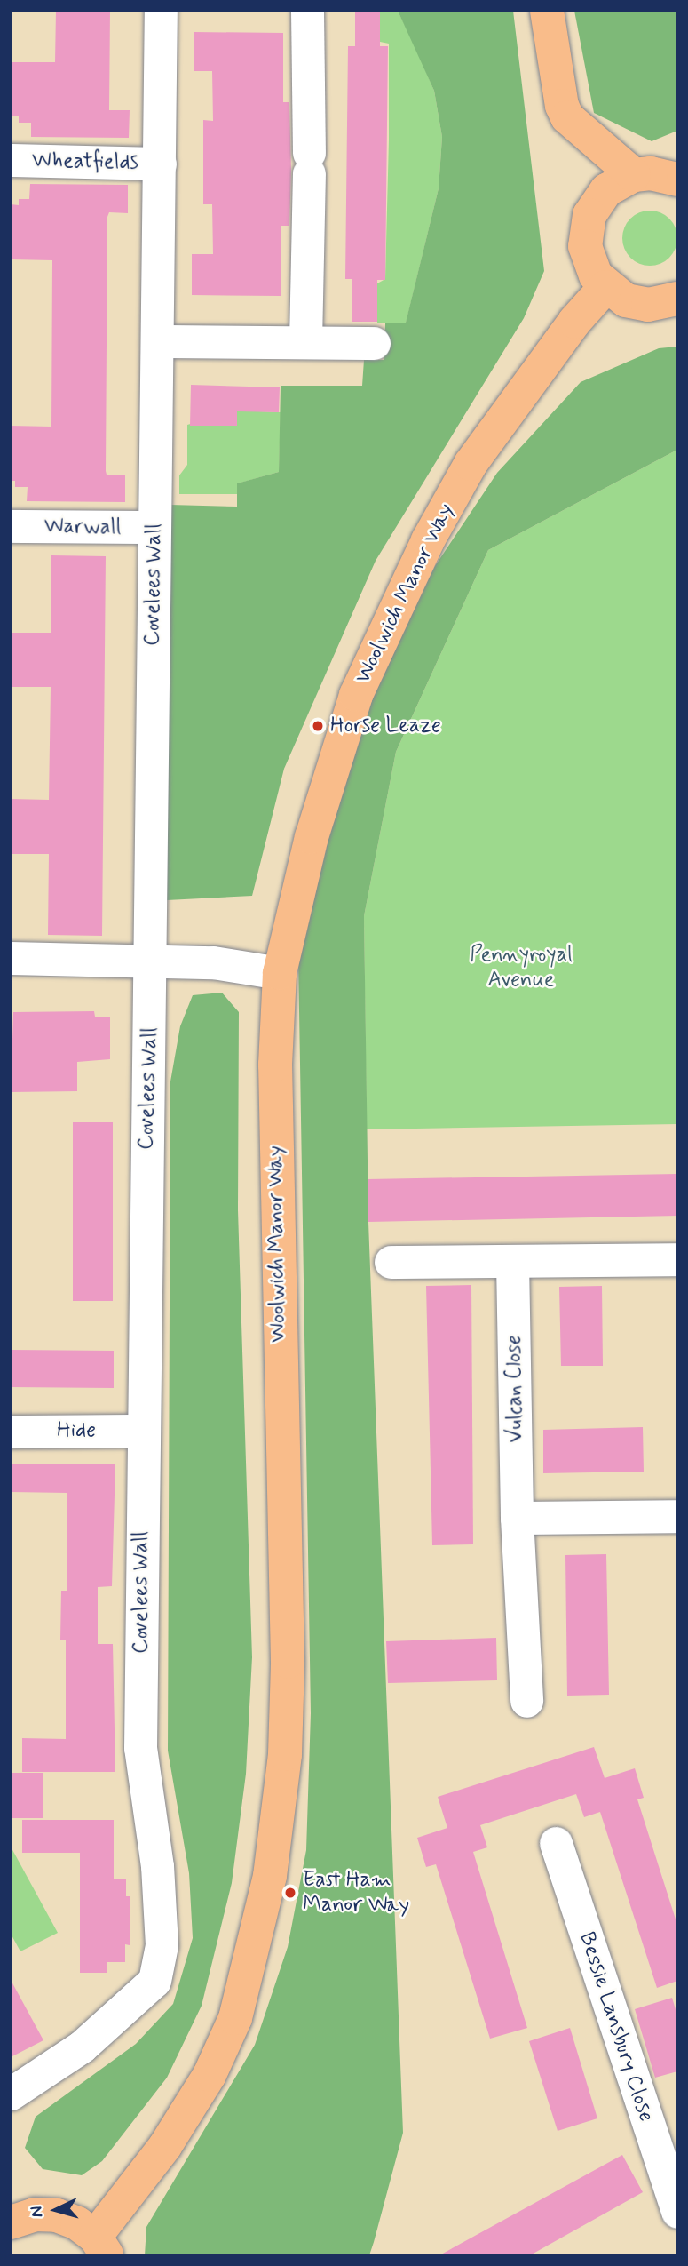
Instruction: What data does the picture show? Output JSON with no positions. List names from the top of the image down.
{
  "streets": {
    "main road": ["Woolwich Manor Way"],
    "street": [
      "Wheatfields",
      "Warwall",
      "Covelees Wall",
      "Vulcan Close",
      "Hide",
      "Bessie Lansbury Close"
    ]
  },
  "crossings": [
    ["Wheatfields", "Covelees Wall"],
    ["Warwall", "Covelees Wall"],
    ["Covelees Wall", "Hide"]
  ],
  "parks": ["Pennyroyal Avenue"],
  "places": ["Horse Leaze", "East Ham Manor Way"],
  "north": "left"
}
